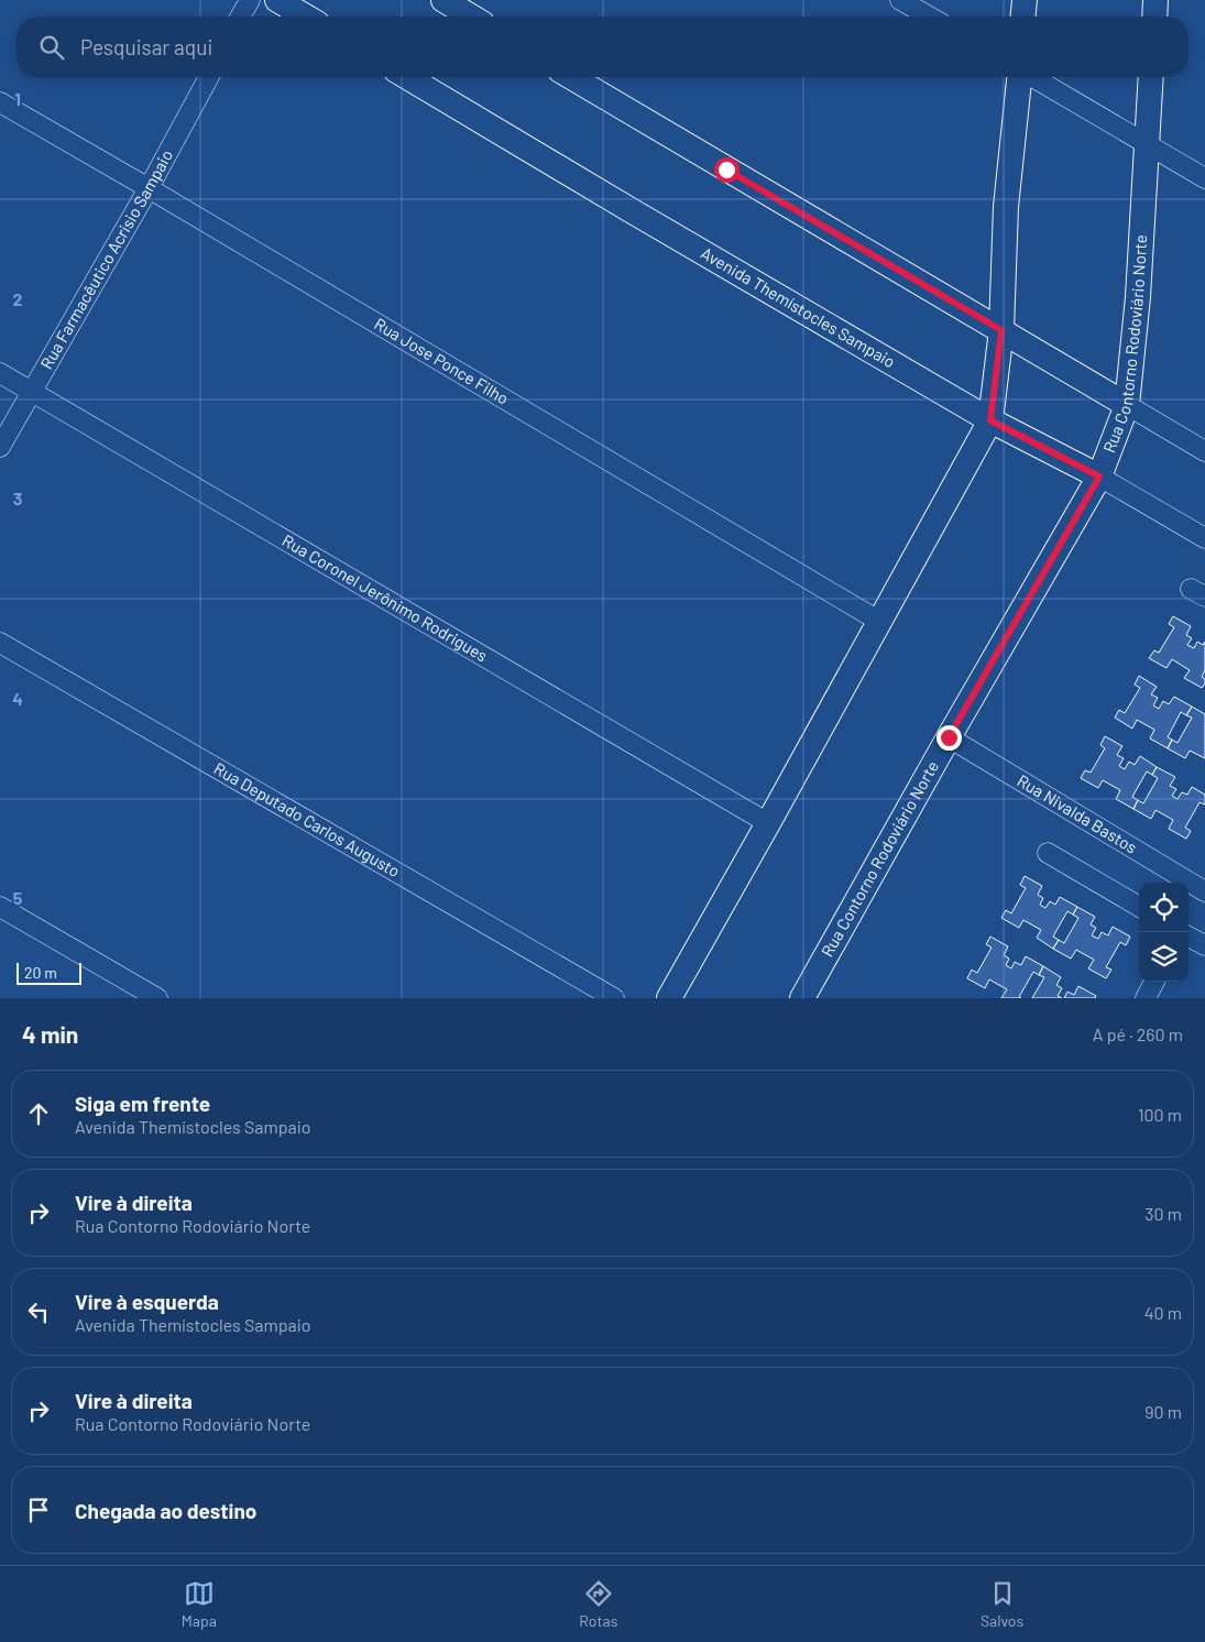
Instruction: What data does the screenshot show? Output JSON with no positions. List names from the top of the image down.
{
  "streets": {
    "street": [
      "Rua Farmacêutico Acrisio Sampaio",
      "Avenida Themístocles Sampaio",
      "Rua Contorno Rodoviário Norte",
      "Rua Jose Ponce Filho",
      "Rua Coronel Jerônimo Rodrigues",
      "Rua Nivalda Bastos",
      "Rua Deputado Carlos Augusto"
    ]
  },
  "crossings": [
    ["Rua Farmacêutico Acrisio Sampaio", "Rua Jose Ponce Filho"],
    ["Rua Farmacêutico Acrisio Sampaio", "Rua Coronel Jerônimo Rodrigues"],
    ["Avenida Themístocles Sampaio", "Rua Contorno Rodoviário Norte"],
    ["Rua Contorno Rodoviário Norte", "Rua Nivalda Bastos"]
  ],
  "scale_bar": "20 m",
  "page": {
    "search": "Pesquisar aqui",
    "scale": "20 m",
    "heading": ["4 min", "A pé · 260 m"],
    "list": [
      ["Siga em frente", "Avenida Themístocles Sampaio", "100 m"],
      ["Vire à direita", "Rua Contorno Rodoviário Norte", "30 m"],
      ["Vire à esquerda", "Avenida Themístocles Sampaio", "40 m"],
      ["Vire à direita", "Rua Contorno Rodoviário Norte", "90 m"],
      "Chegada ao destino"
    ],
    "nav": ["Mapa", "Rotas", "Salvos"]
  },
  "grid": {
    "rows": [
      "1",
      "2",
      "3",
      "4",
      "5"
    ]
  }
}
